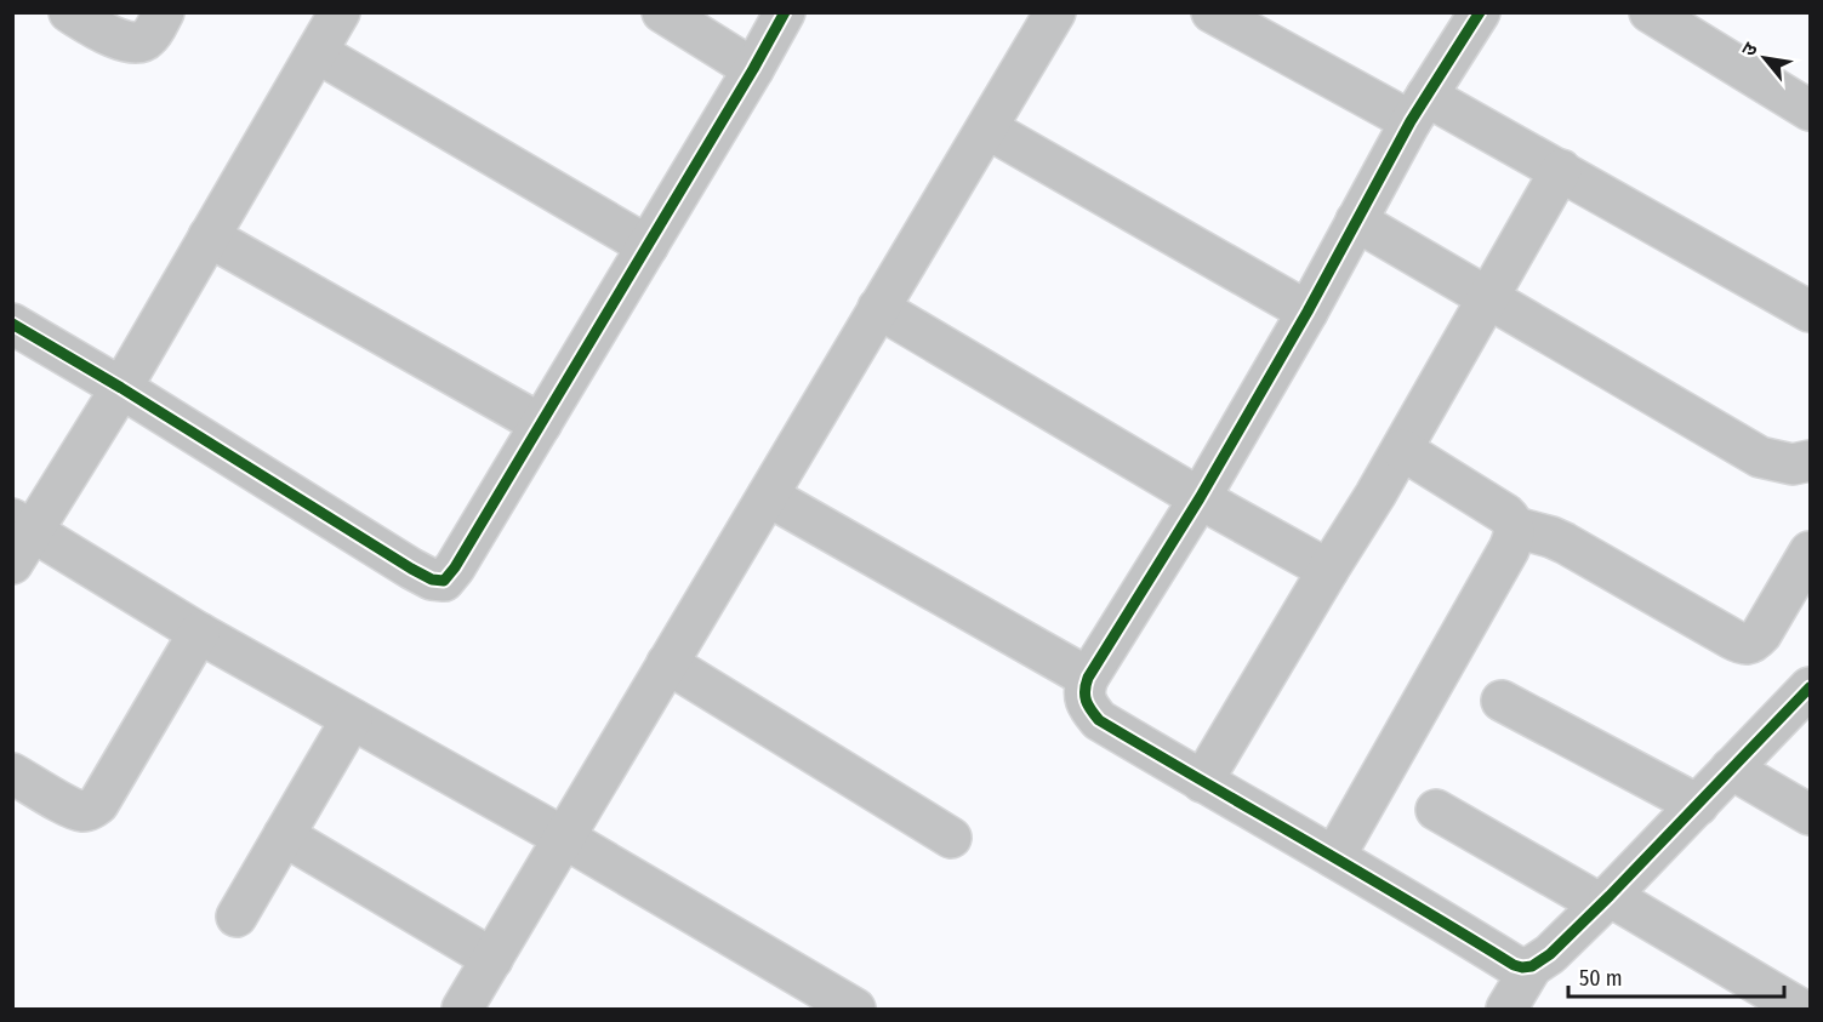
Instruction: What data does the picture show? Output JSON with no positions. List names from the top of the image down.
{
  "scale_bar": "50 m",
  "north": "top left"
}
